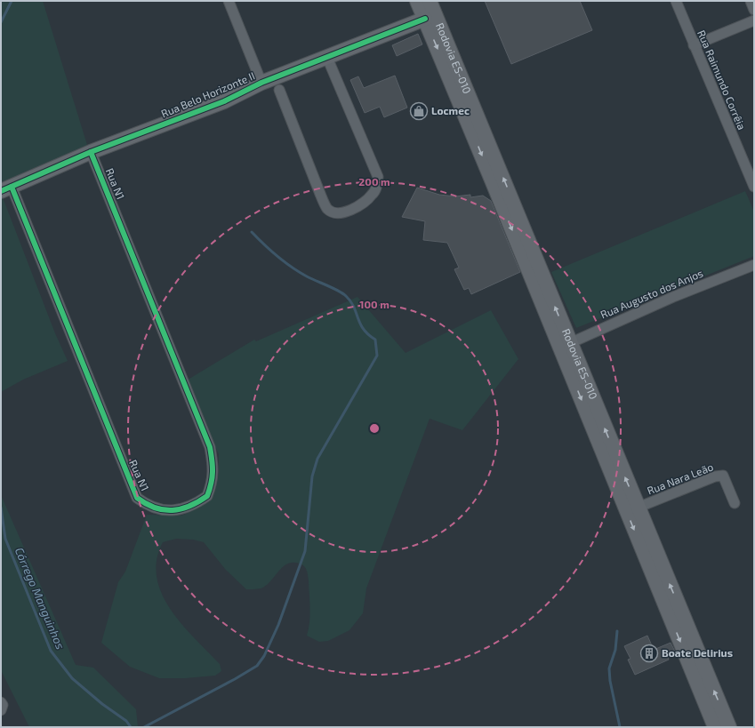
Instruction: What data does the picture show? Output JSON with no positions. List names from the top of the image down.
{
  "streets": {
    "main road": ["Rodovia ES-010", "Rua Belo Horizonte II"],
    "street": [
      "Rua Raimundo Corrêia",
      "Rua N1",
      "Rua Augusto dos Anjos",
      "Rua Nara Leão"
    ]
  },
  "crossings": [
    ["Rodovia ES-010", "Rua Belo Horizonte II"],
    ["Rodovia ES-010", "Rua Augusto dos Anjos"],
    ["Rodovia ES-010", "Rua Nara Leão"],
    ["Rua Belo Horizonte II", "Rua N1"]
  ],
  "water": ["Córrego Manguinhos"],
  "places": {
    "shop": ["Locmec"],
    "building": ["Boate Delirius"]
  },
  "rings": ["200 m", "100 m"]
}
